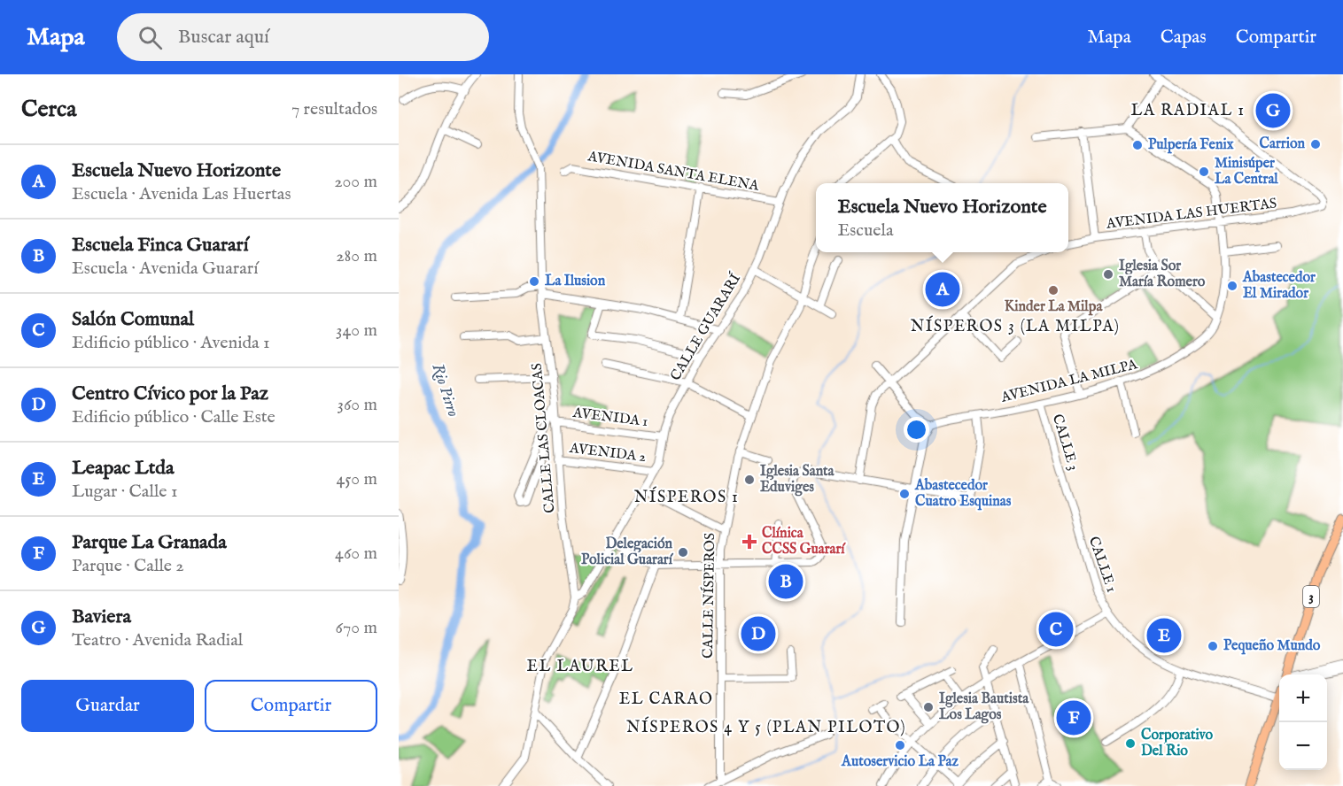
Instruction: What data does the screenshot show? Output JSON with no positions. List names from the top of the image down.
{
  "streets": {
    "main road": ["3"],
    "street": [
      "AVENIDA SANTA ELENA",
      "AVENIDA LAS HUERTAS",
      "CALLE GUARARÍ",
      "AVENIDA LA MILPA",
      "AVENIDA 1",
      "CALLE LAS CLOACAS",
      "CALLE 3",
      "AVENIDA 2",
      "CALLE 1",
      "CALLE NÍSPEROS"
    ]
  },
  "crossings": [
    ["AVENIDA SANTA ELENA", "CALLE GUARARÍ"],
    ["AVENIDA LAS HUERTAS", "AVENIDA LA MILPA"],
    ["CALLE GUARARÍ", "AVENIDA 1"],
    ["CALLE GUARARÍ", "CALLE LAS CLOACAS"],
    ["CALLE GUARARÍ", "AVENIDA 2"],
    ["AVENIDA LA MILPA", "CALLE 3"],
    ["AVENIDA 1", "CALLE LAS CLOACAS"],
    ["CALLE LAS CLOACAS", "AVENIDA 2"],
    ["CALLE 3", "CALLE 1"],
    ["CALLE 1", "3"]
  ],
  "districts": [
    "LA RADIAL 1",
    "NÍSPEROS 3 (LA MILPA)",
    "NÍSPEROS 1",
    "EL LAUREL",
    "EL CARAO",
    "NÍSPEROS 4 Y 5 (PLAN PILOTO)"
  ],
  "water": ["Rio Pirro"],
  "places": {
    "other": [
      "Carrion",
      "Pulpería Fenix",
      "Minisúper La Central",
      "Iglesia Sor María Romero",
      "La Ilusion",
      "Abastecedor El Mirador",
      "Kinder La Milpa",
      "Iglesia Santa Eduviges",
      "Abastecedor Cuatro Esquinas",
      "Delegación Policial Guararí",
      "Pequeño Mundo",
      "Iglesia Bautista Los Lagos",
      "Corporativo Del Rio",
      "Autoservicio La Paz"
    ],
    "health": ["Clínica CCSS Guararí"]
  },
  "page": {
    "header": "Mapa",
    "search": "Buscar aquí",
    "nav": ["Mapa", "Capas", "Compartir"],
    "heading": ["Cerca", "7 resultados"],
    "pins": [
      "G",
      "A",
      "B",
      "C",
      "D",
      "E",
      "F"
    ],
    "list": [
      {
        "mark": "A",
        "name": "Escuela Nuevo Horizonte",
        "note": "Escuela · Avenida Las Huertas",
        "value": "200 m"
      },
      {
        "mark": "B",
        "name": "Escuela Finca Guararí",
        "note": "Escuela · Avenida Guararí",
        "value": "280 m"
      },
      {
        "mark": "C",
        "name": "Salón Comunal",
        "note": "Edificio público · Avenida 1",
        "value": "340 m"
      },
      {
        "mark": "D",
        "name": "Centro Cívico por la Paz",
        "note": "Edificio público · Calle Este",
        "value": "360 m"
      },
      {
        "mark": "E",
        "name": "Leapac Ltda",
        "note": "Lugar · Calle 1",
        "value": "450 m"
      },
      {
        "mark": "F",
        "name": "Parque La Granada",
        "note": "Parque · Calle 2",
        "value": "460 m"
      },
      {
        "mark": "G",
        "name": "Baviera",
        "note": "Teatro · Avenida Radial",
        "value": "670 m"
      }
    ],
    "popup": ["Escuela Nuevo Horizonte", "Escuela"],
    "buttons": ["Guardar", "Compartir"],
    "map_buttons": ["+", "−"]
  }
}
